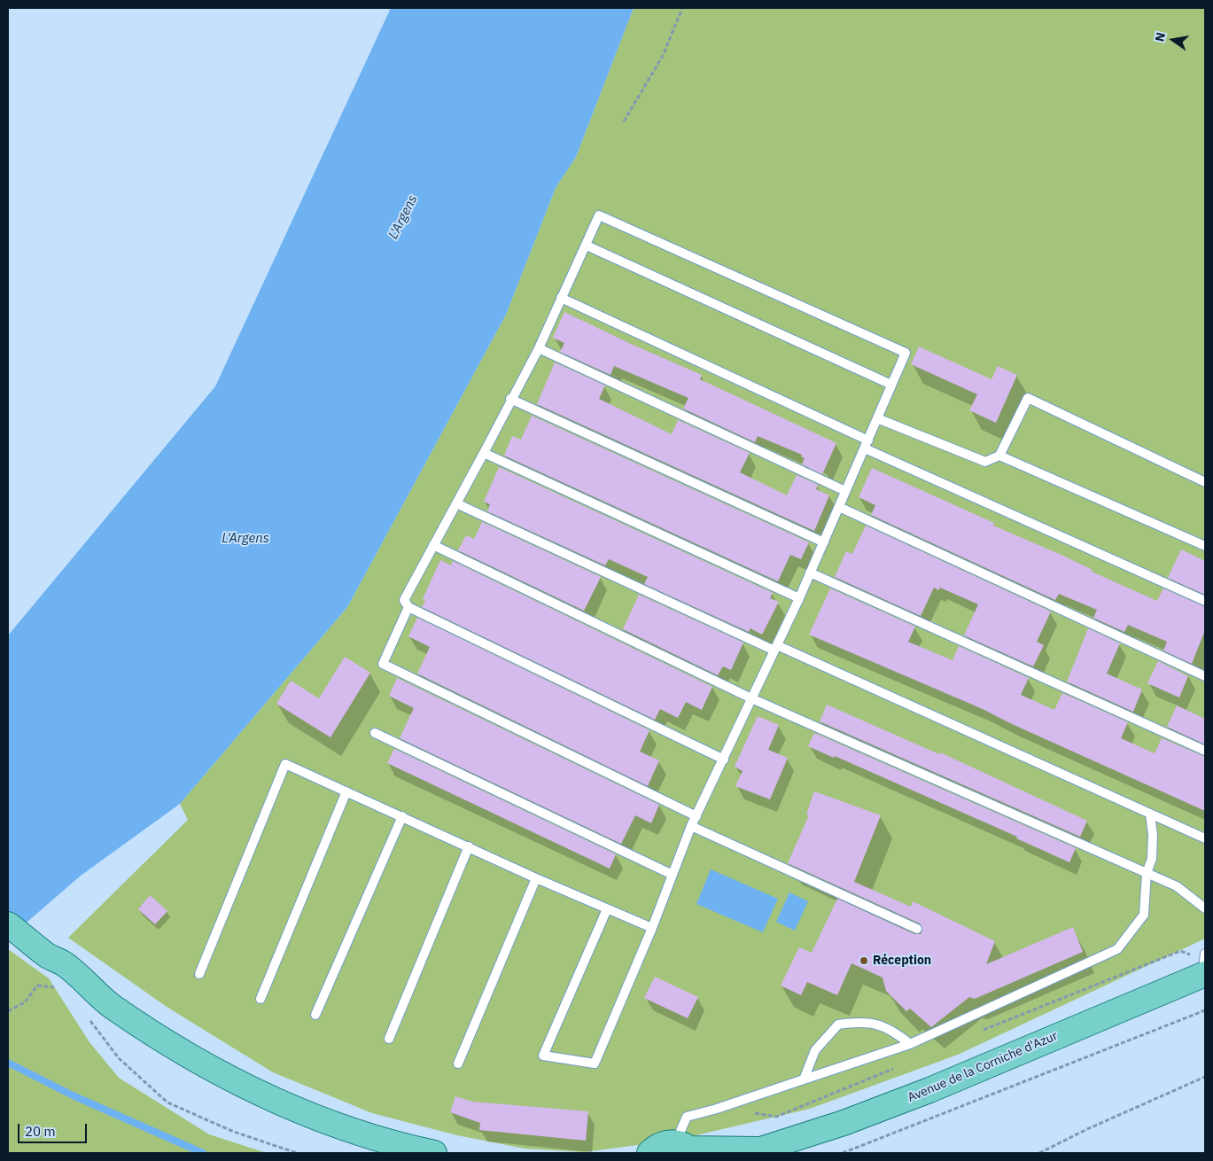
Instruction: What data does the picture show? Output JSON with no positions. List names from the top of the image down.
{
  "streets": {
    "main road": ["Avenue de la Corniche d'Azur"]
  },
  "water": ["L'Argens"],
  "places": ["Réception"],
  "scale_bar": "20 m",
  "north": "left"
}
